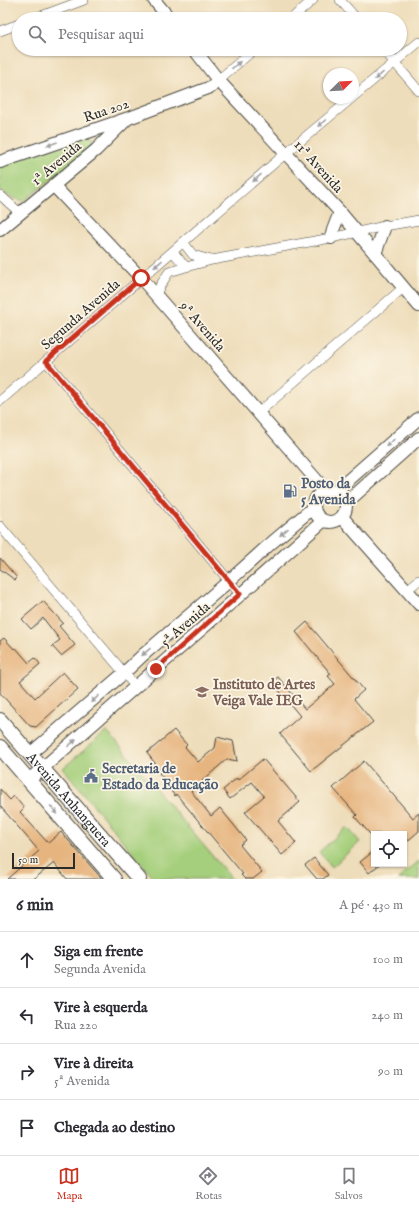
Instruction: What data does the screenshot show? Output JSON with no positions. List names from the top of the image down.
{
  "streets": {
    "main road": ["Avenida Anhanguera"],
    "street": [
      "Rua 202",
      "1ª Avenida",
      "11ª Avenida",
      "Segunda Avenida",
      "9ª Avenida",
      "5ª Avenida"
    ]
  },
  "crossings": [
    ["Rua 202", "1ª Avenida"],
    ["Rua 202", "11ª Avenida"],
    ["1ª Avenida", "9ª Avenida"],
    ["11ª Avenida", "Segunda Avenida"],
    ["Segunda Avenida", "9ª Avenida"],
    ["9ª Avenida", "5ª Avenida"],
    ["5ª Avenida", "Avenida Anhanguera"]
  ],
  "one_way": ["Rua 202", "Segunda Avenida"],
  "places": {
    "fuel station": ["Posto da 5 Avenida"],
    "school or university": ["Instituto de Artes Veiga Vale IEG"],
    "public building": ["Secretaria de Estado da Educação"]
  },
  "scale_bar": "50 m",
  "north": "top right",
  "page": {
    "search": "Pesquisar aqui",
    "scale": "50 m",
    "heading": ["6 min", "A pé · 430 m"],
    "list": [
      ["Siga em frente", "Segunda Avenida", "100 m"],
      ["Vire à esquerda", "Rua 220", "240 m"],
      ["Vire à direita", "5ª Avenida", "90 m"],
      "Chegada ao destino"
    ],
    "nav": ["Mapa", "Rotas", "Salvos"]
  }
}
